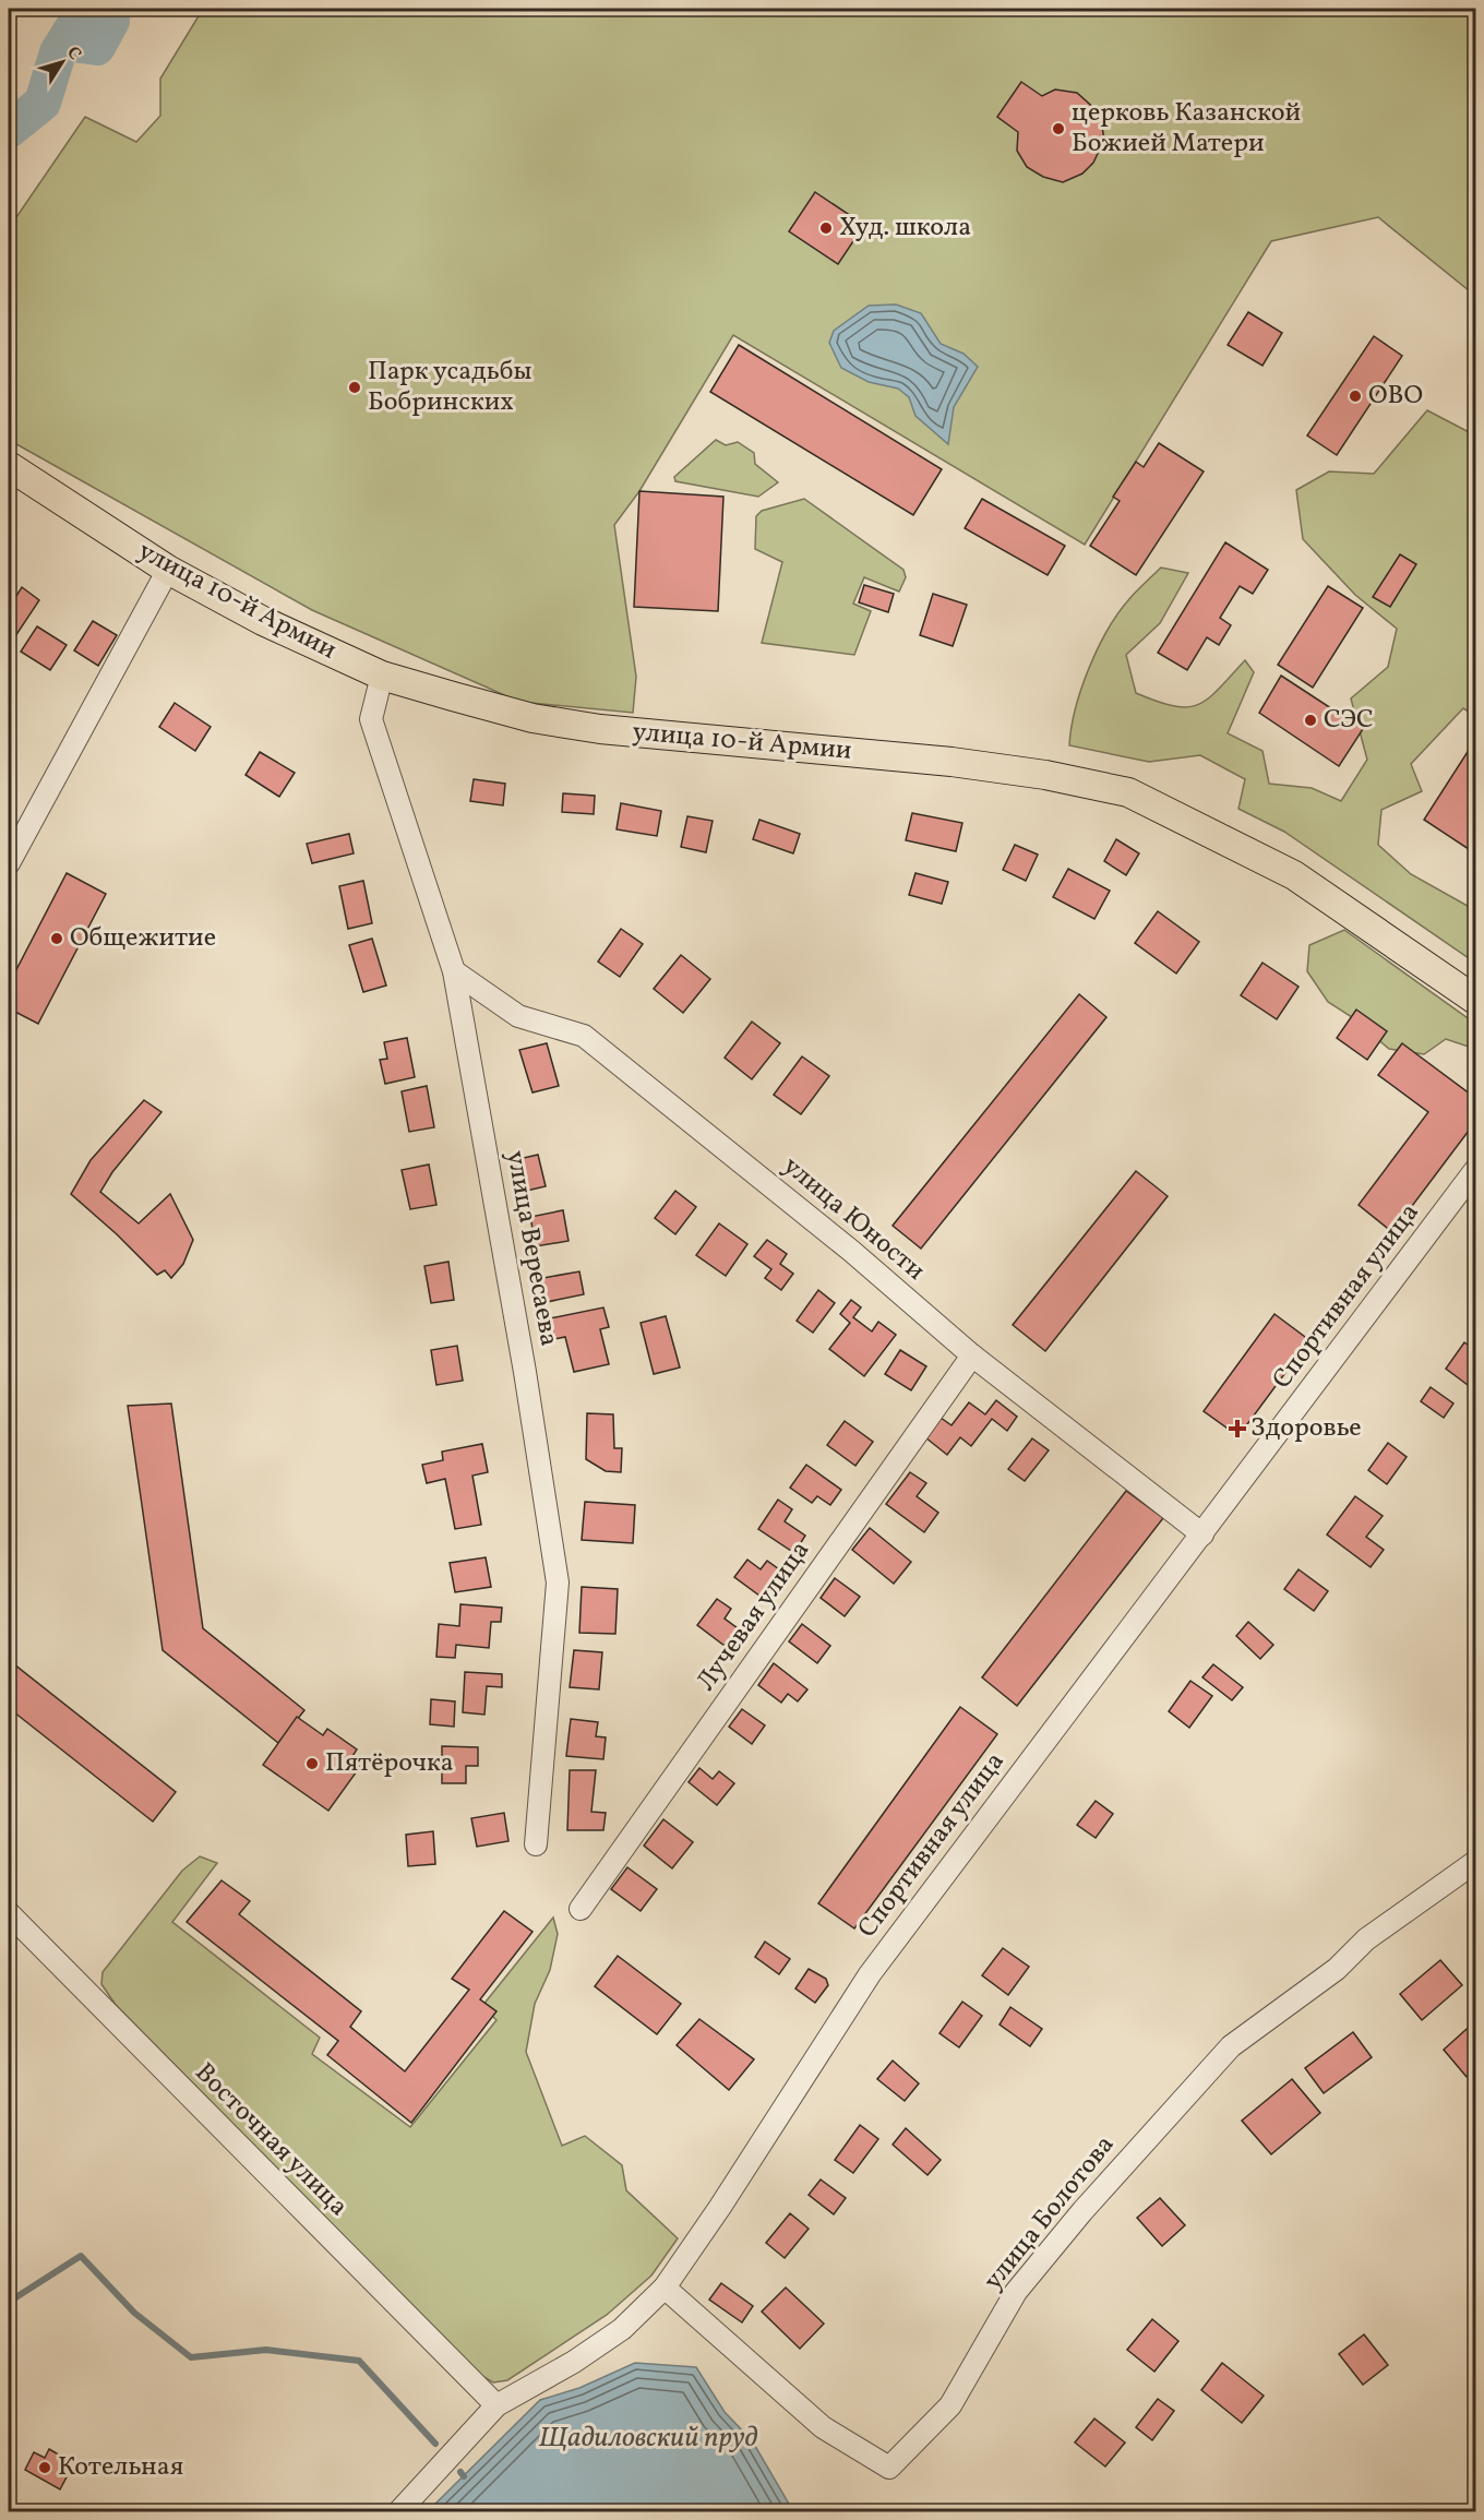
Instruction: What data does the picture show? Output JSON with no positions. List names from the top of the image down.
{
  "streets": {
    "main road": ["улица 10-й Армии"],
    "street": [
      "улица Юности",
      "улица Вересаева",
      "Спортивная улица",
      "Лучевая улица",
      "Восточная улица",
      "улица Болотова"
    ]
  },
  "crossings": [
    ["улица 10-й Армии", "улица Вересаева"],
    ["улица Юности", "улица Вересаева"],
    ["улица Юности", "Спортивная улица"],
    ["улица Юности", "Лучевая улица"],
    ["Спортивная улица", "Восточная улица"],
    ["Спортивная улица", "улица Болотова"]
  ],
  "water": ["Щадиловский пруд"],
  "places": {
    "other": [
      "церковь Казанской Божией Матери",
      "Худ. школа",
      "Парк усадьбы Бобринских",
      "ОВО",
      "СЭС",
      "Общежитие",
      "Пятёрочка",
      "Котельная"
    ],
    "health": ["Здоровье"]
  },
  "north": "top right"
}
